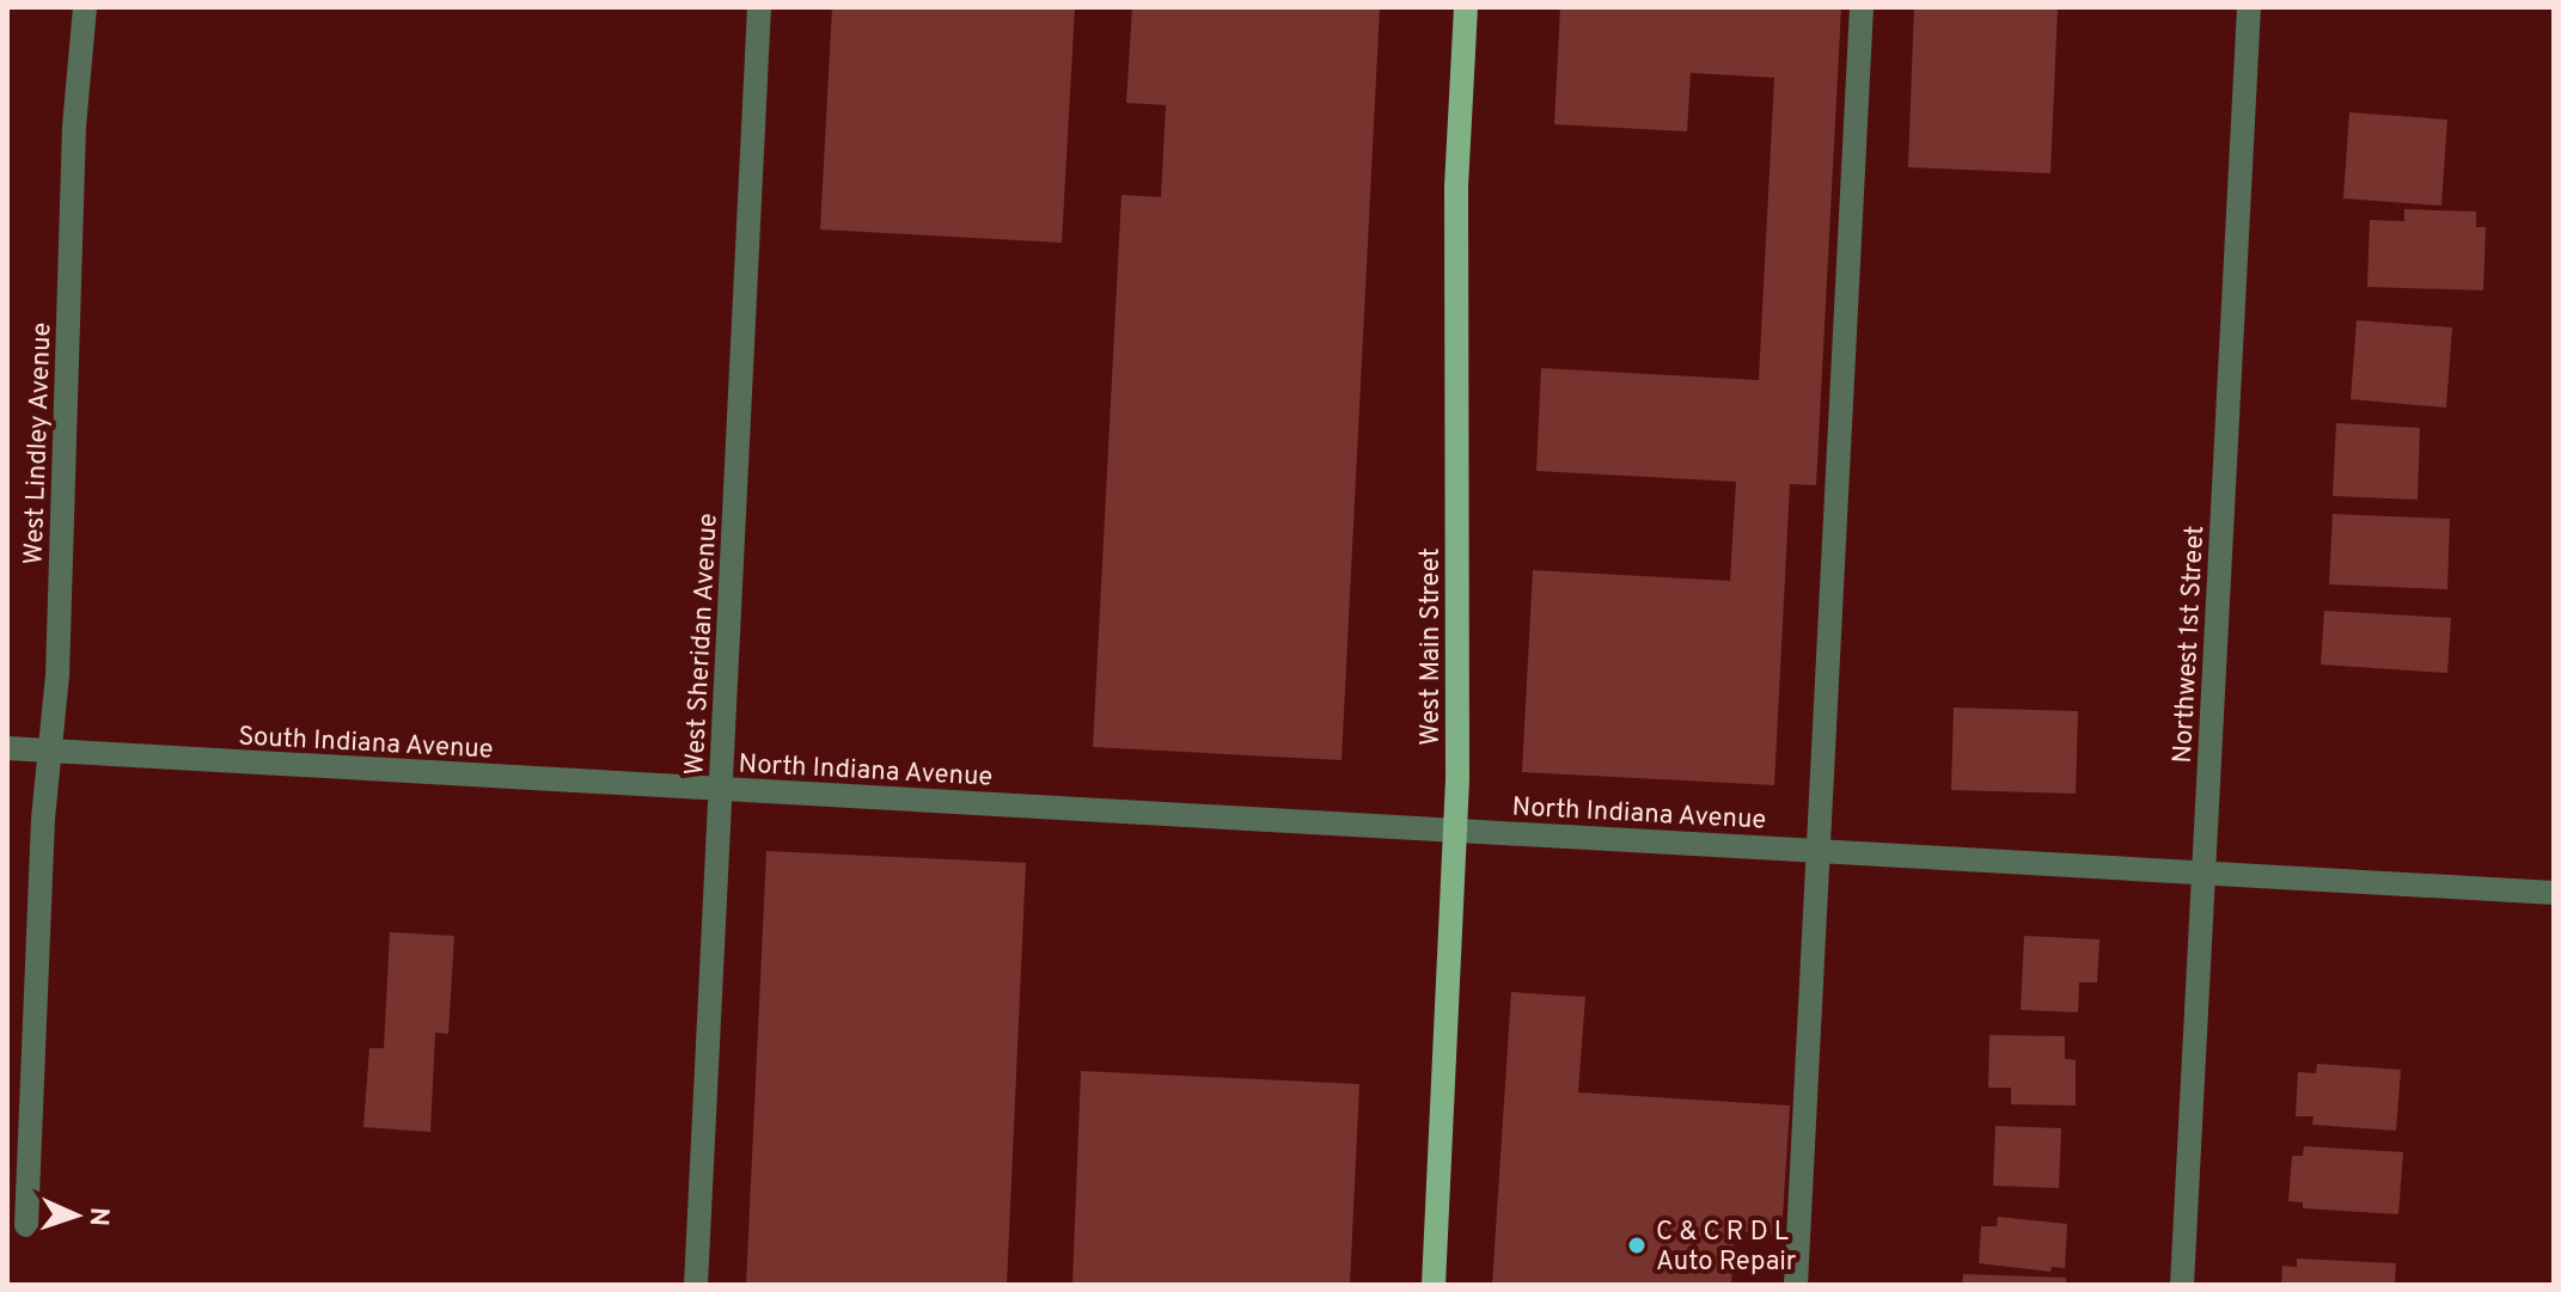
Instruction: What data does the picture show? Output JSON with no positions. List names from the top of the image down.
{
  "streets": {
    "main road": ["West Main Street"],
    "street": [
      "West Lindley Avenue",
      "West Sheridan Avenue",
      "Northwest 1st Street",
      "South Indiana Avenue",
      "North Indiana Avenue"
    ]
  },
  "crossings": [
    ["West Lindley Avenue", "South Indiana Avenue"],
    ["West Sheridan Avenue", "South Indiana Avenue"],
    ["West Sheridan Avenue", "North Indiana Avenue"],
    ["Northwest 1st Street", "North Indiana Avenue"],
    ["West Main Street", "North Indiana Avenue"],
    ["South Indiana Avenue", "North Indiana Avenue"]
  ],
  "places": ["C & C R D L Auto Repair"],
  "north": "right"
}
